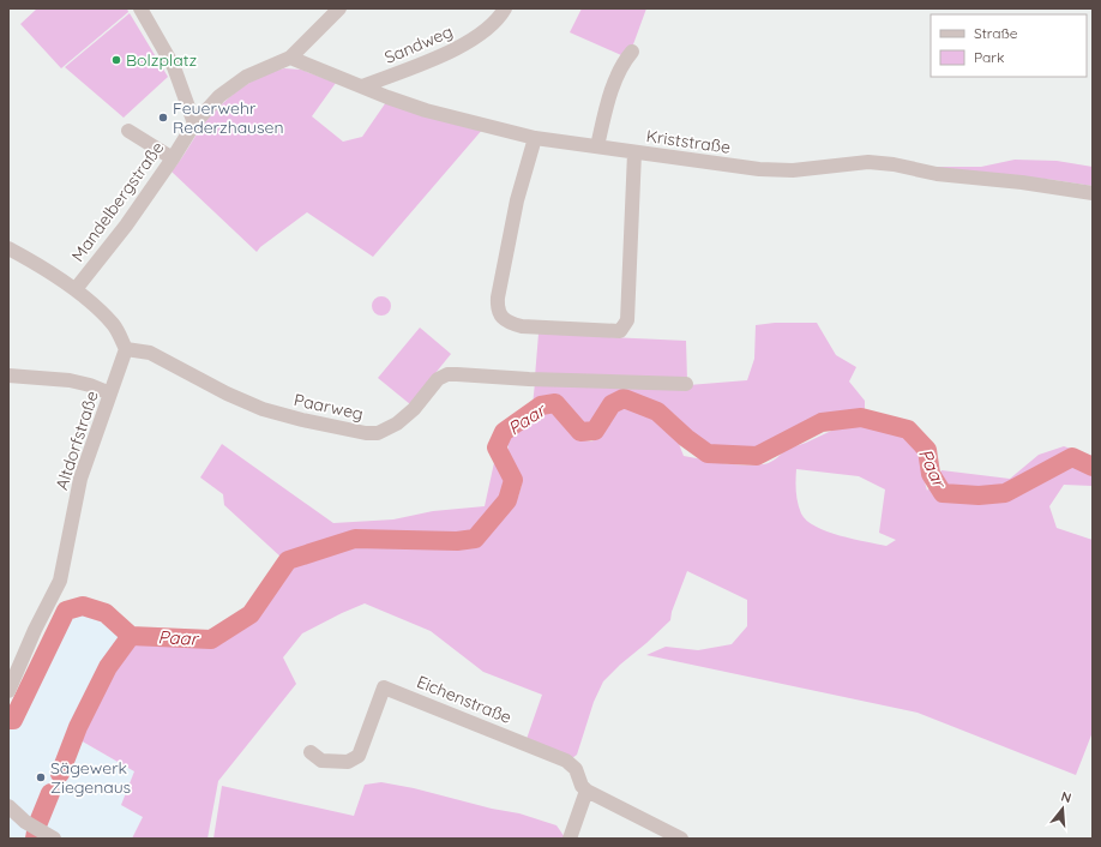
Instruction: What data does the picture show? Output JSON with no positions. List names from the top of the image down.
{
  "streets": {
    "street": [
      "Sandweg",
      "Kriststraße",
      "Mandelbergstraße",
      "Paarweg",
      "Altdorfstraße",
      "Eichenstraße"
    ]
  },
  "crossings": [
    ["Sandweg", "Kriststraße"],
    ["Kriststraße", "Mandelbergstraße"],
    ["Paarweg", "Altdorfstraße"]
  ],
  "water": ["Paar"],
  "places": ["Bolzplatz", "Feuerwehr Rederzhausen", "Sägewerk Ziegenaus"],
  "legend": ["Straße", "Park"],
  "north": "top"
}
